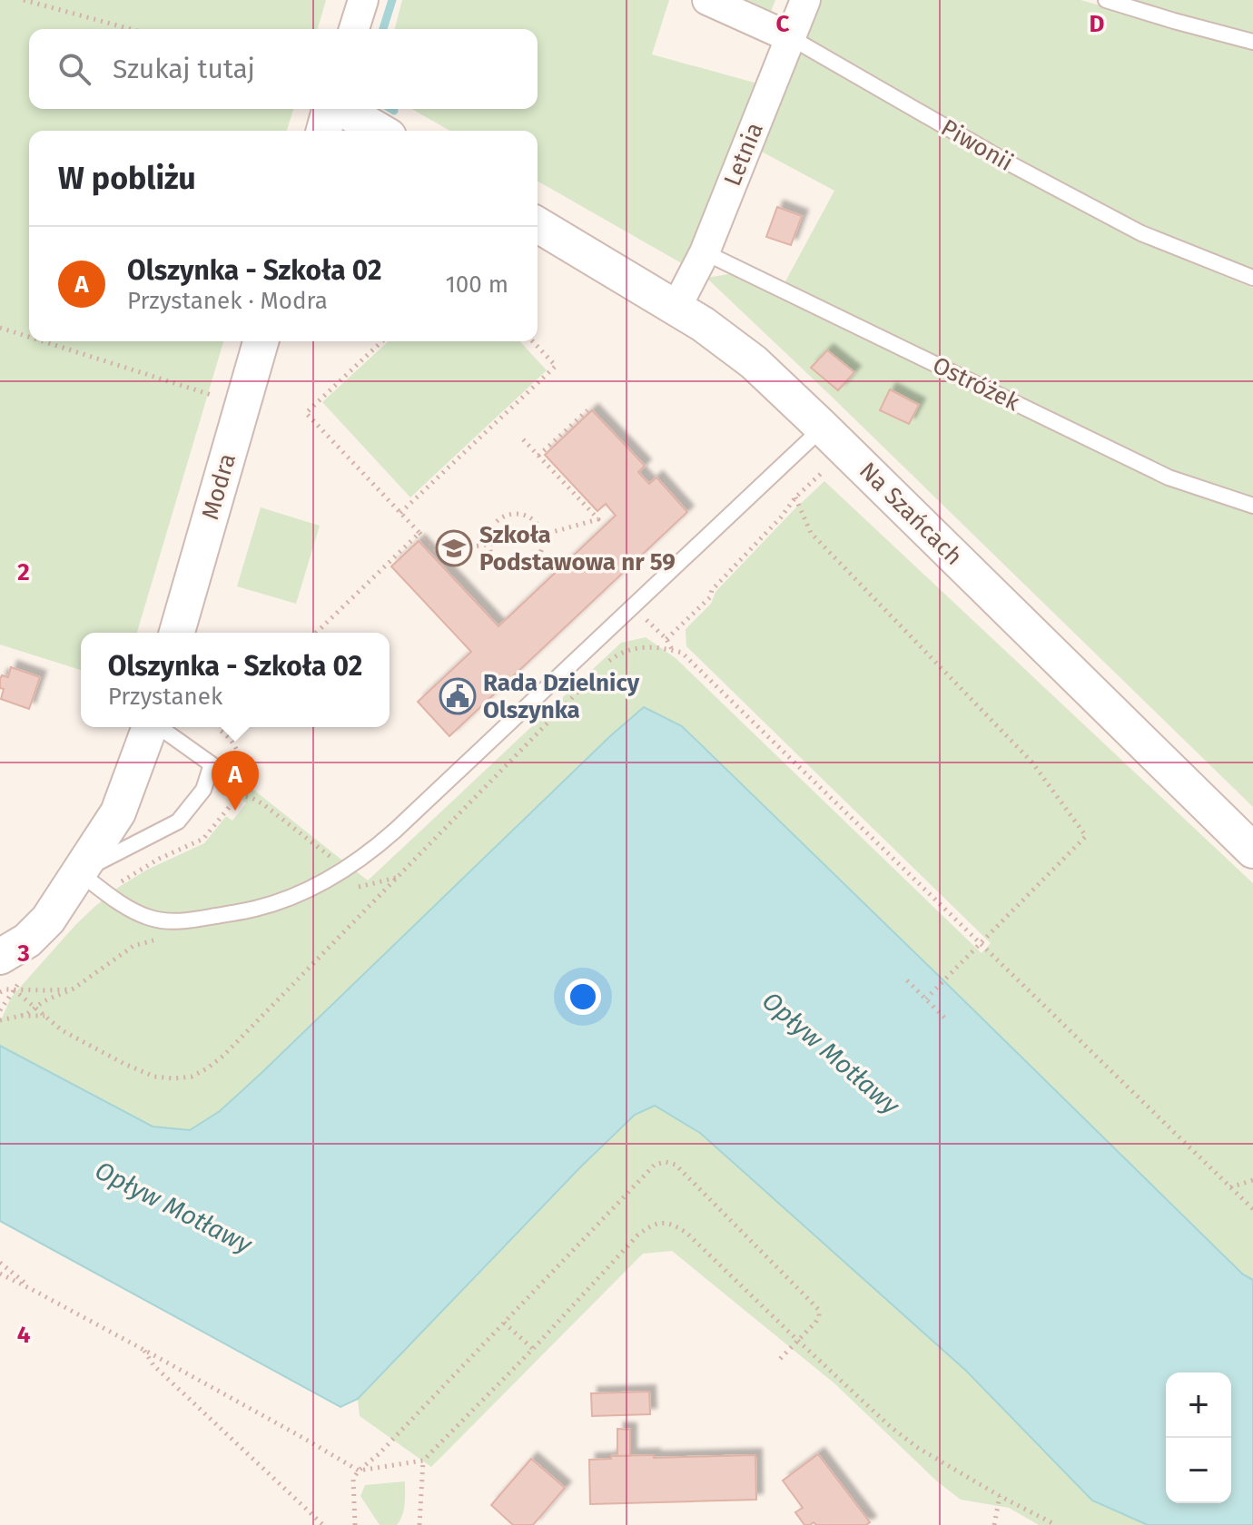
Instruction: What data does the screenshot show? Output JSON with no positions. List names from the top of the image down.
{
  "streets": {
    "street": [
      "Piwonii",
      "Letnia",
      "Modra",
      "Na Szańcach"
    ],
    "lane": ["Ostróżek"]
  },
  "crossings": [
    ["Piwonii", "Letnia"],
    ["Letnia", "Ostróżek"],
    ["Letnia", "Na Szańcach"]
  ],
  "water": ["Opływ Motławy"],
  "places": {
    "school or university": ["Szkoła Podstawowa nr 59"],
    "public building": ["Rada Dzielnicy Olszynka"]
  },
  "page": {
    "search": "Szukaj tutaj",
    "heading": "W pobliżu",
    "list": [
      {
        "mark": "A",
        "name": "Olszynka - Szkoła 02",
        "note": "Przystanek · Modra",
        "value": "100 m"
      }
    ],
    "popup": ["Olszynka - Szkoła 02", "Przystanek"],
    "pins": "A",
    "map_buttons": ["+", "−"]
  },
  "grid": {
    "columns": ["C", "D"],
    "rows": ["2", "3", "4"]
  }
}
